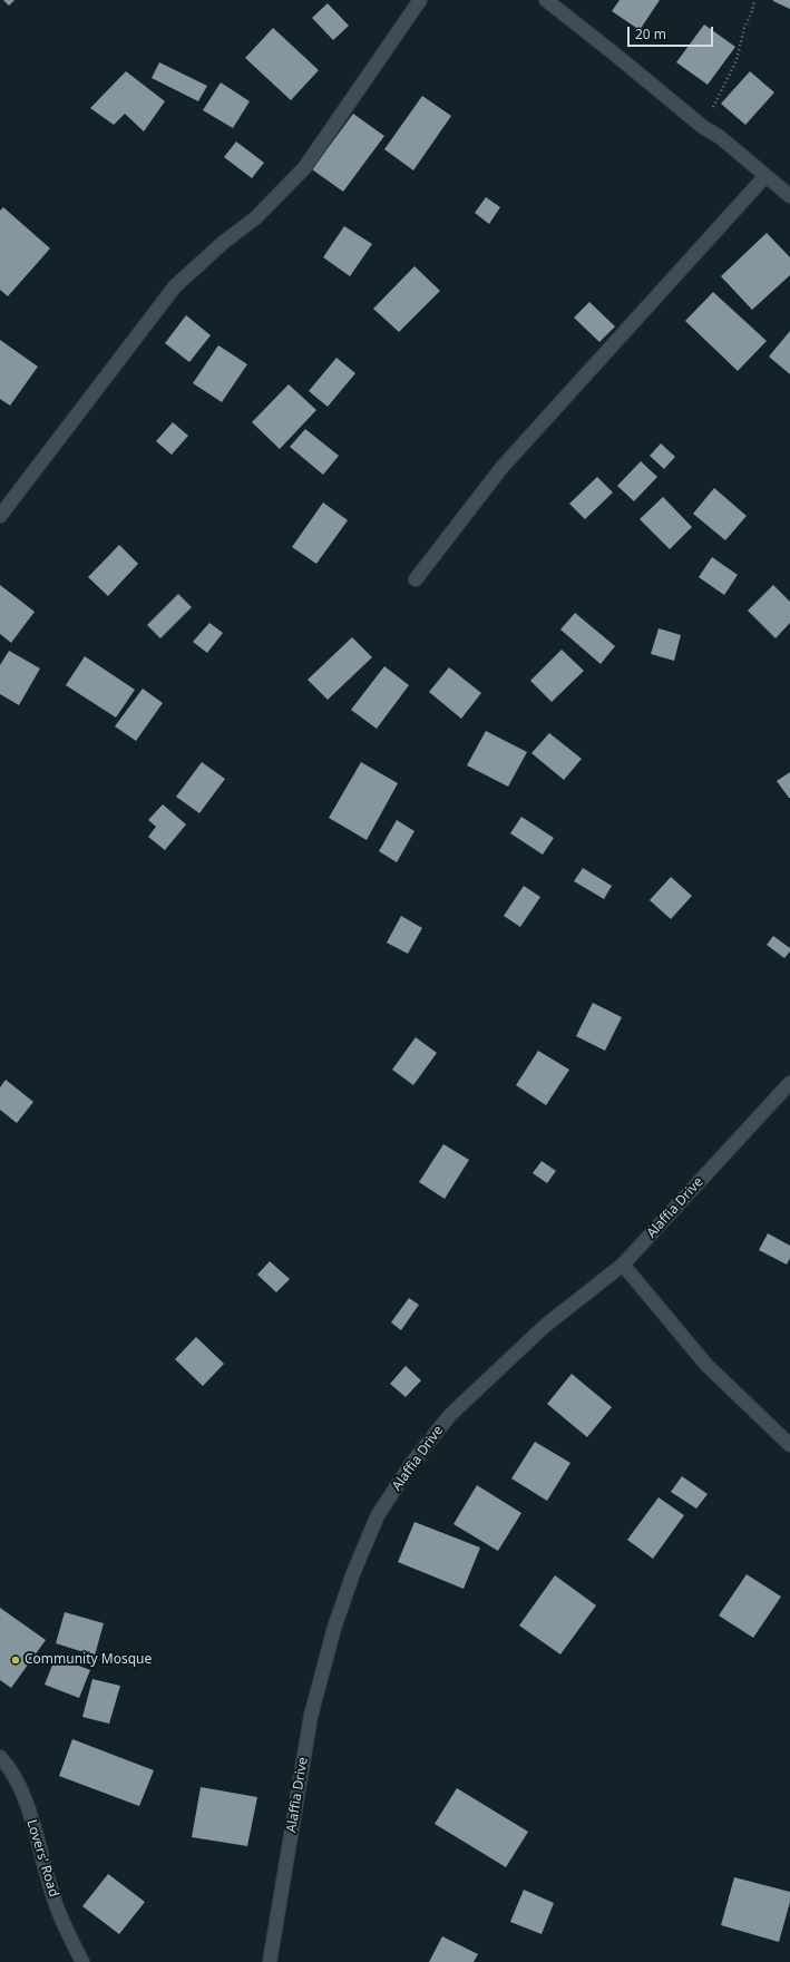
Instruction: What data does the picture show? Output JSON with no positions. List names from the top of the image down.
{
  "streets": {
    "street": ["Alaffia Drive", "Lovers' Road"]
  },
  "places": ["Community Mosque"],
  "scale_bar": "20 m"
}
